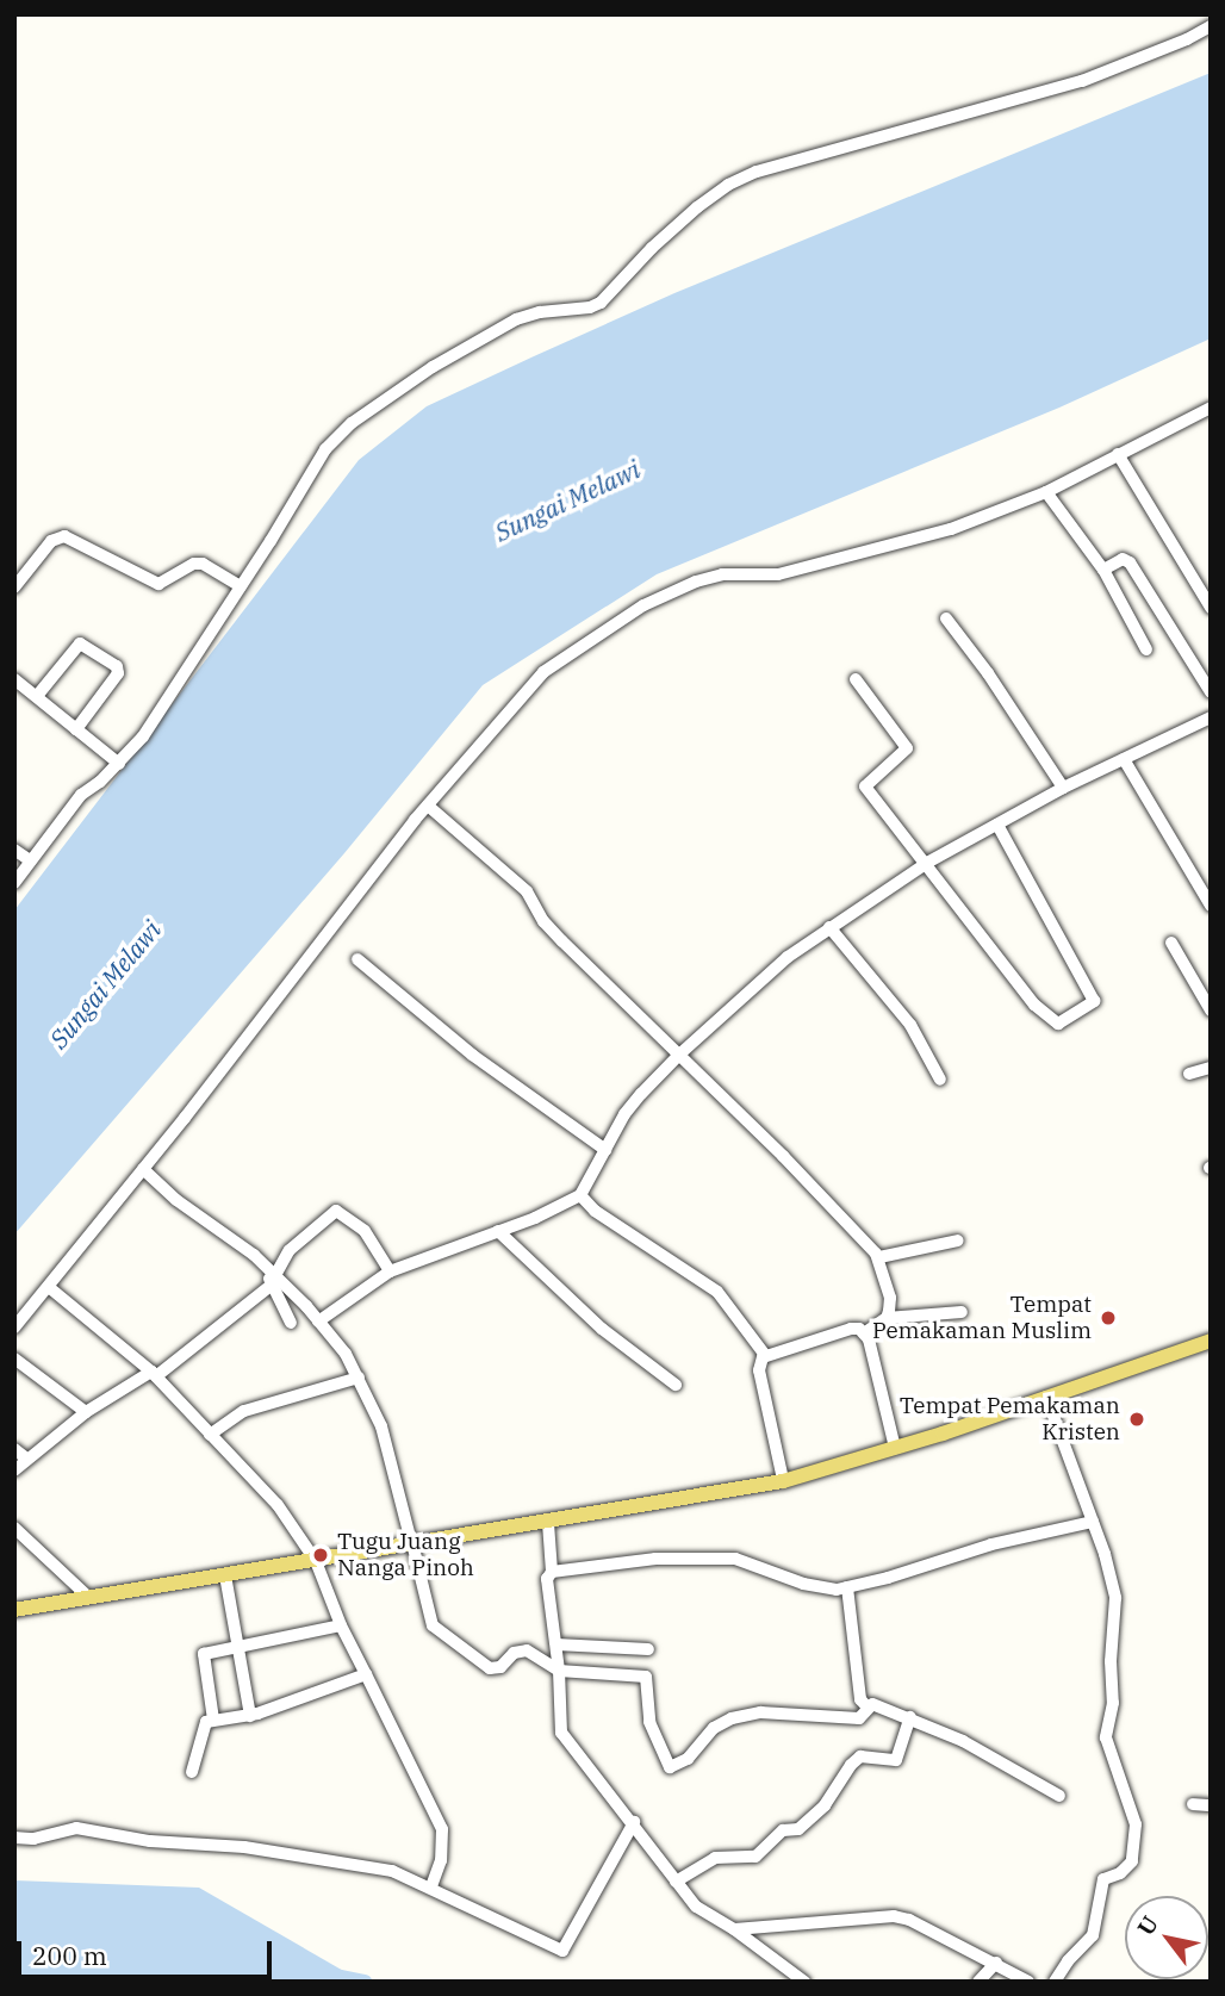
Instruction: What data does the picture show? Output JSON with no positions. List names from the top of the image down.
{
  "water": ["Sungai Melawi"],
  "places": ["Tempat Pemakaman Muslim", "Tempat Pemakaman Kristen", "Tugu Juang Nanga Pinoh"],
  "scale_bar": "200 m",
  "north": "top left"
}
